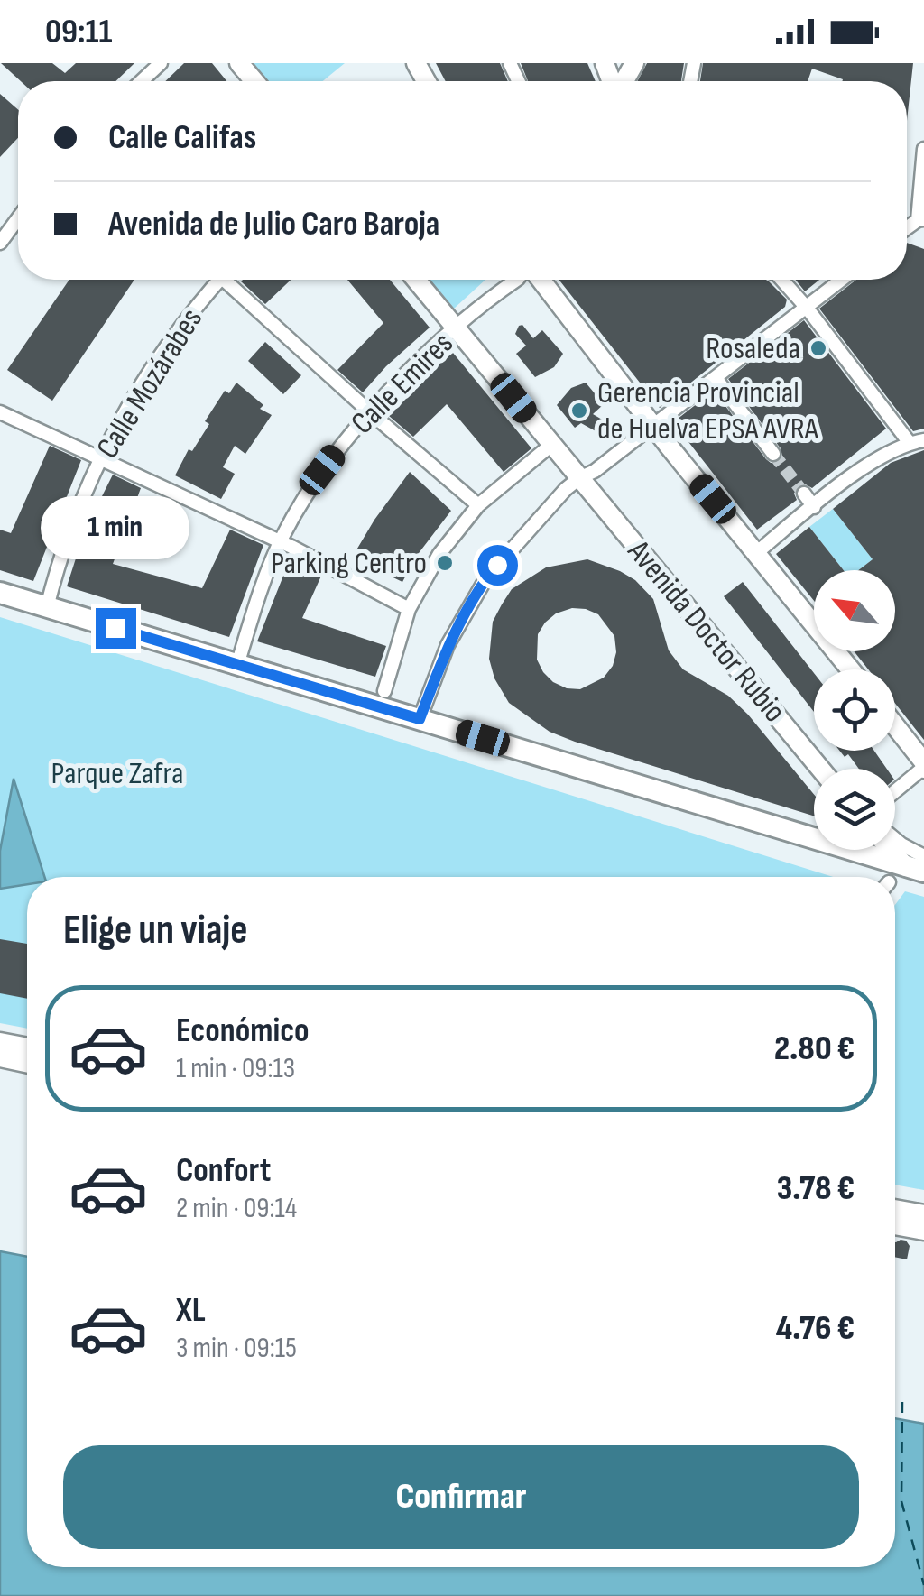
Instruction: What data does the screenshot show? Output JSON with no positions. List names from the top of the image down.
{
  "streets": {
    "main road": ["Avenida Doctor Rubio"],
    "street": ["Calle Mozárabes", "Calle Emires"]
  },
  "crossings": [
    ["Calle Emires", "Avenida Doctor Rubio"]
  ],
  "parks": ["Parque Zafra"],
  "places": ["Rosaleda", "Gerencia Provincial de Huelva EPSA AVRA", "Parking Centro"],
  "north": "top left",
  "page": {
    "status": "09:11",
    "banner": ["Calle Califas", "Avenida de Julio Caro Baroja"],
    "bubble": "1 min",
    "heading": "Elige un viaje",
    "list": [
      {
        "name": "Económico",
        "note": "1 min · 09:13",
        "value": "2.80 €"
      },
      {
        "name": "Confort",
        "note": "2 min · 09:14",
        "value": "3.78 €"
      },
      {
        "name": "XL",
        "note": "3 min · 09:15",
        "value": "4.76 €"
      }
    ],
    "buttons": "Confirmar"
  }
}
